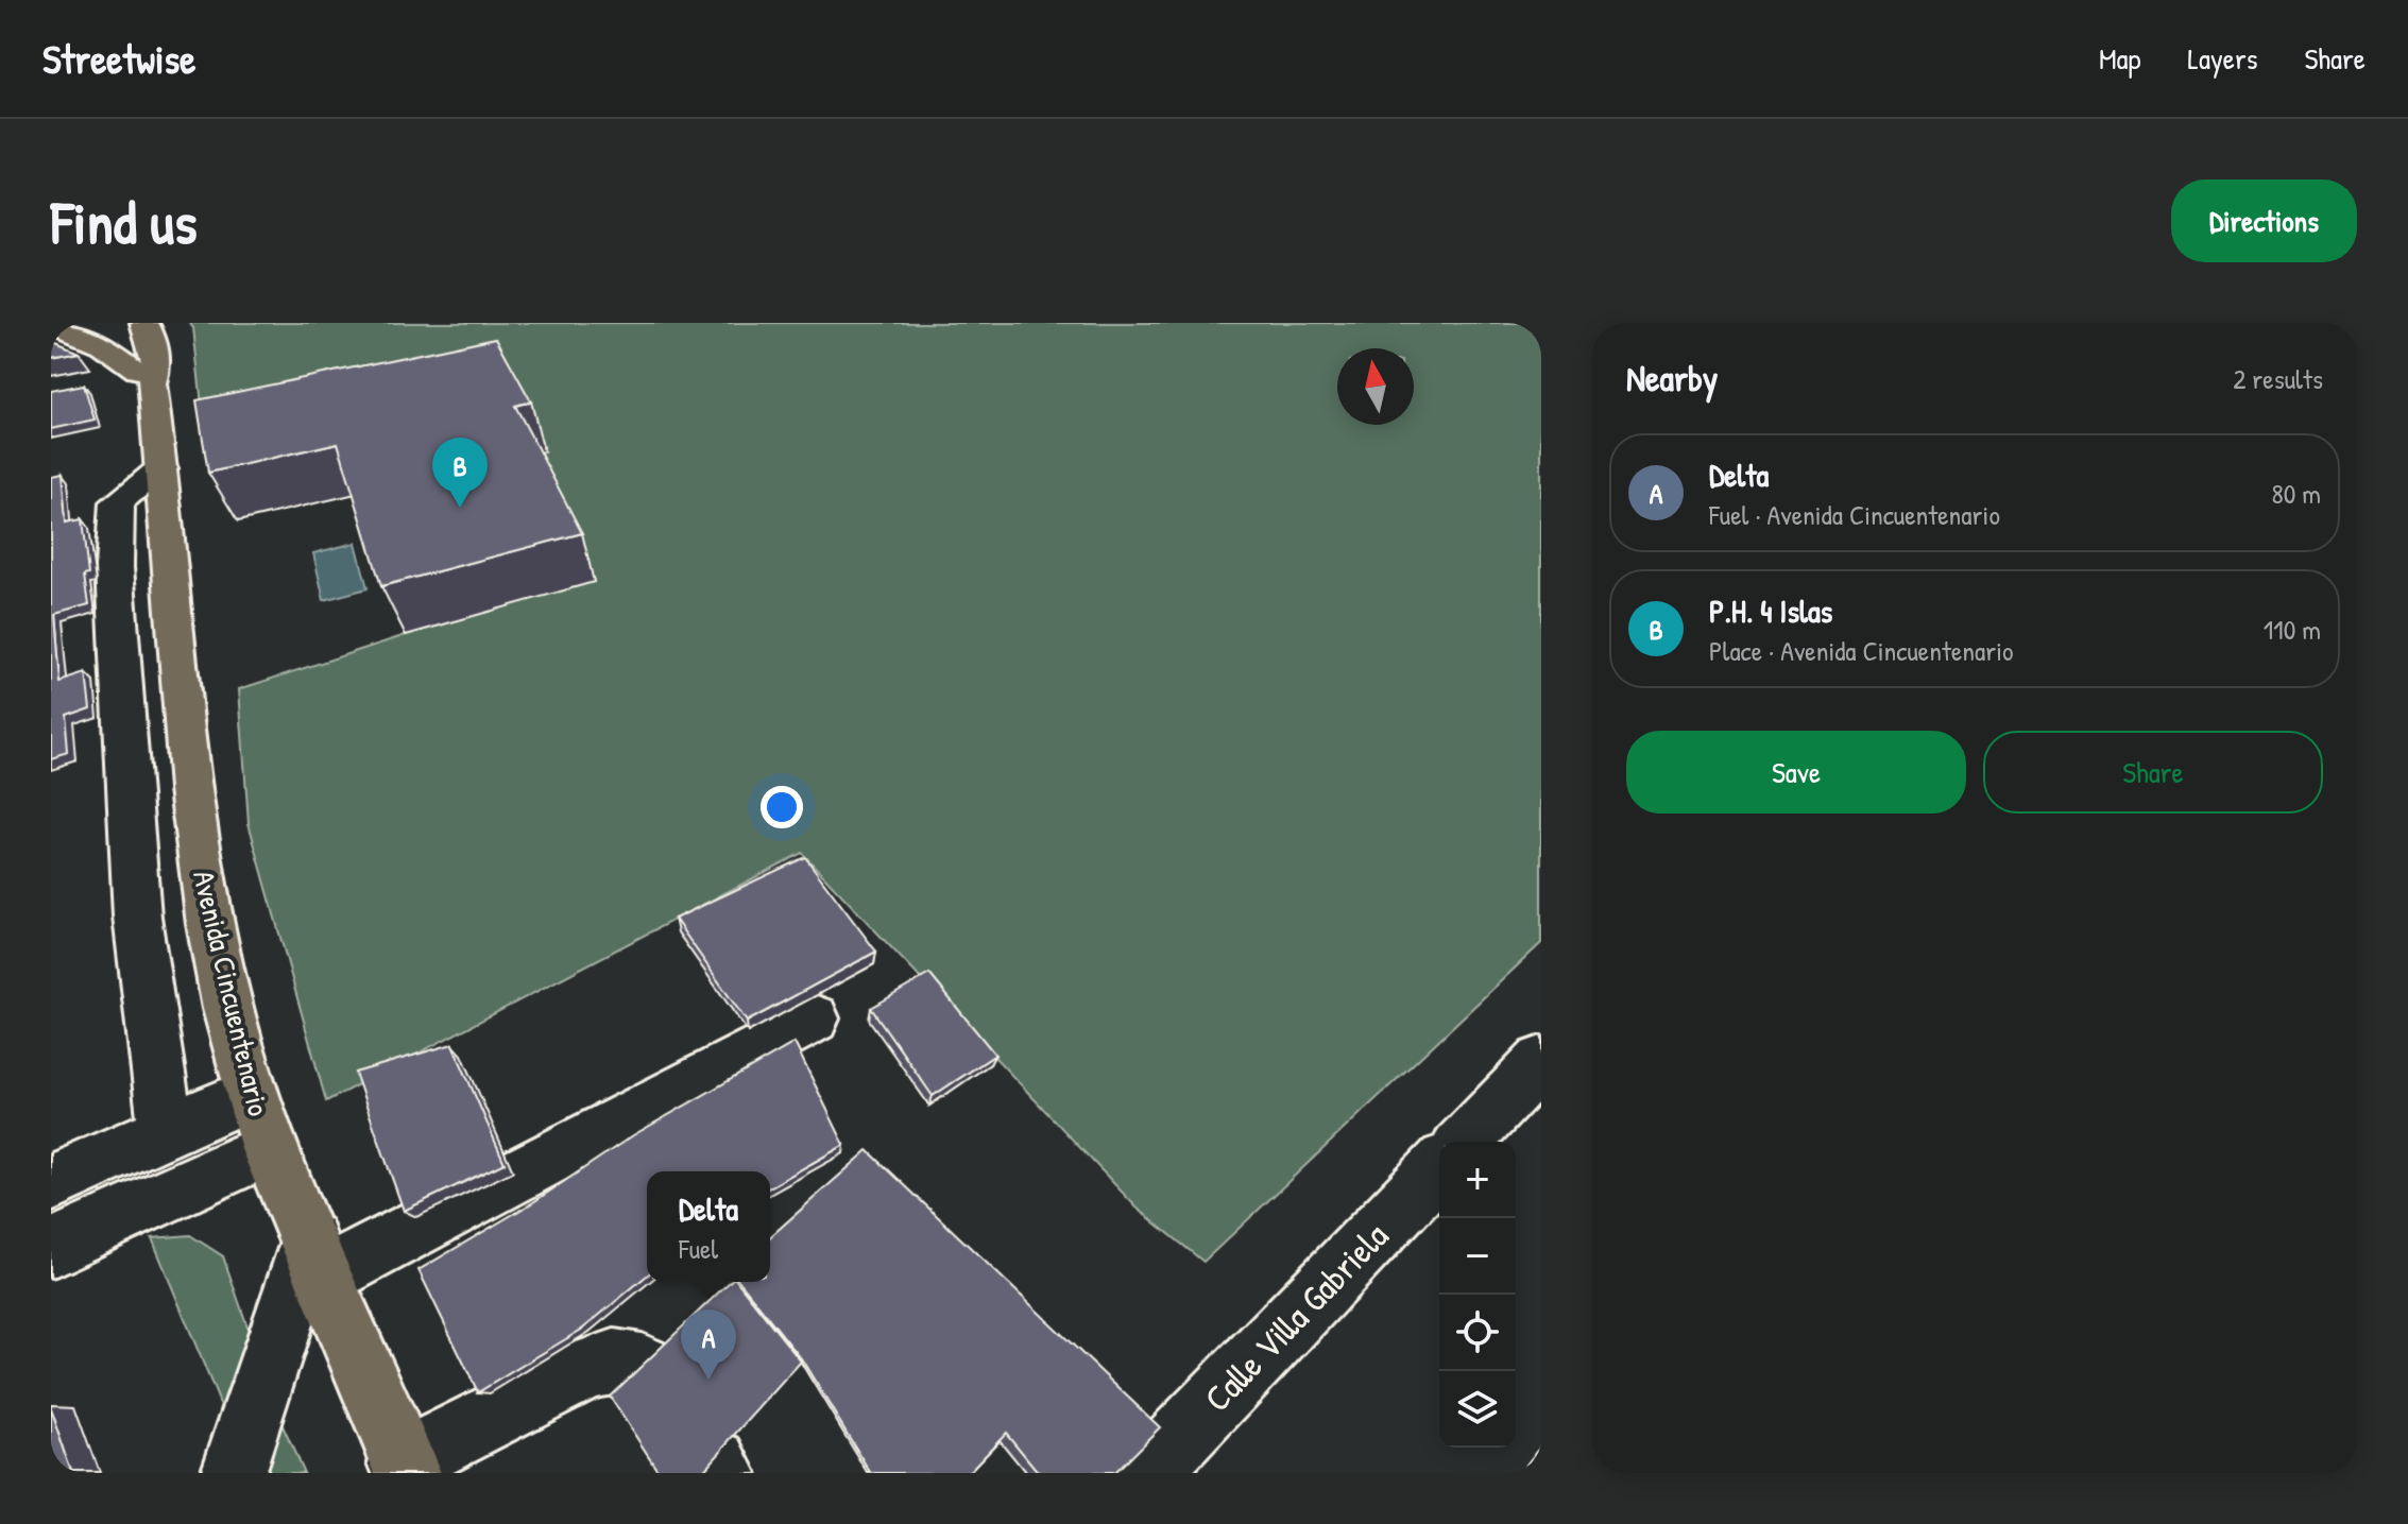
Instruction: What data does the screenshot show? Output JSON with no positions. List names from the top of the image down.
{
  "streets": {
    "main road": ["Avenida Cincuentenario"],
    "street": ["Calle Villa Gabriela"]
  },
  "north": "top",
  "page": {
    "header": "Streetwise",
    "nav": ["Map", "Layers", "Share"],
    "buttons": [
      "Directions",
      ["Save", "Share"]
    ],
    "title": "Find us",
    "heading": ["Nearby", "2 results"],
    "list": [
      {
        "mark": "A",
        "name": "Delta",
        "note": "Fuel · Avenida Cincuentenario",
        "value": "80 m"
      },
      {
        "mark": "B",
        "name": "P.H. 4 Islas",
        "note": "Place · Avenida Cincuentenario",
        "value": "110 m"
      }
    ],
    "pins": ["B", "A"],
    "map_buttons": ["+", "−"],
    "popup": ["Delta", "Fuel"]
  }
}
